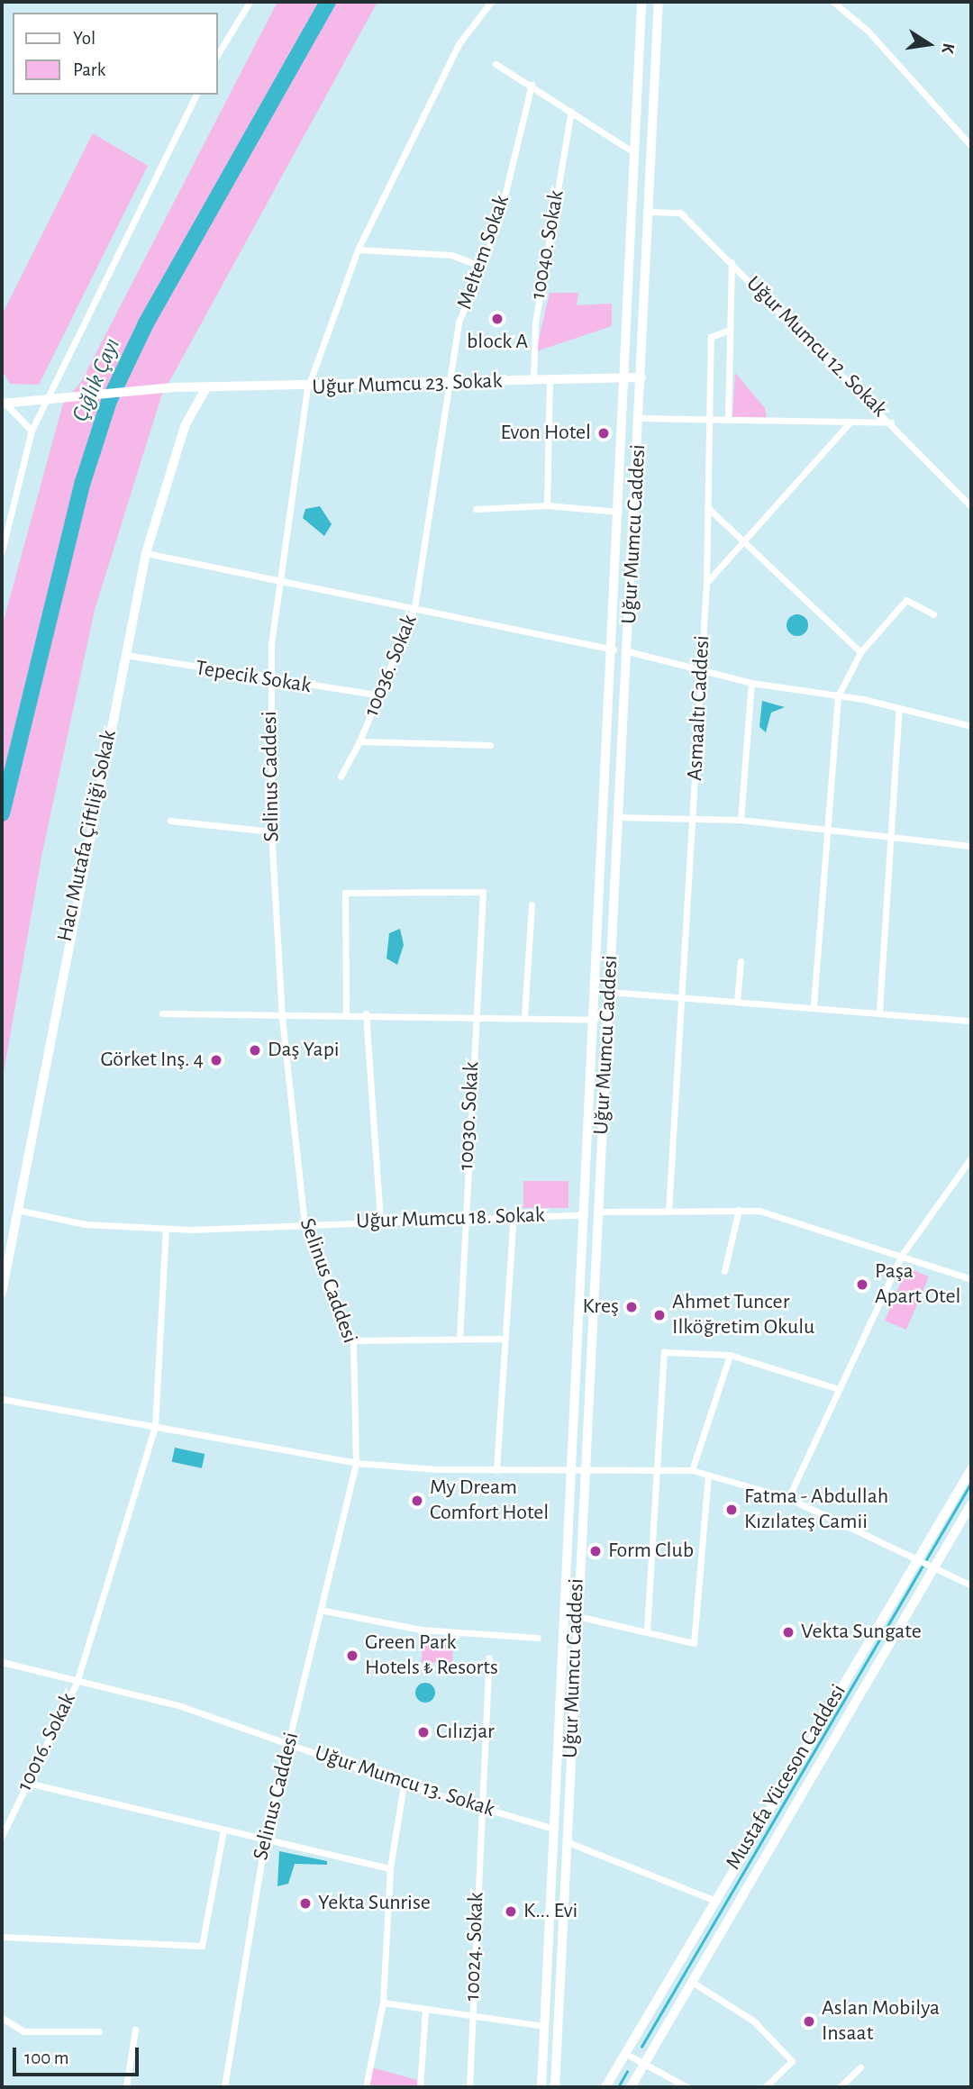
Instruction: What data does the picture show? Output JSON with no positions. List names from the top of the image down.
{
  "streets": {
    "main road": ["Uğur Mumcu Caddesi"],
    "street": [
      "10040. Sokak",
      "Meltem Sokak",
      "Uğur Mumcu 12. Sokak",
      "Uğur Mumcu 23. Sokak",
      "10036. Sokak",
      "Tepecik Sokak",
      "Asmaaltı Caddesi",
      "Selinus Caddesi",
      "Hacı Mutafa Çiftliği Sokak",
      "10030. Sokak",
      "Uğur Mumcu 18. Sokak",
      "10016. Sokak",
      "Mustafa Yüceson Caddesi",
      "Uğur Mumcu 13. Sokak",
      "10024. Sokak"
    ]
  },
  "crossings": [
    ["10040. Sokak", "Uğur Mumcu 23. Sokak"],
    ["Meltem Sokak", "Uğur Mumcu 23. Sokak"],
    ["Meltem Sokak", "10036. Sokak"],
    ["Uğur Mumcu 12. Sokak", "Uğur Mumcu Caddesi"],
    ["Uğur Mumcu 23. Sokak", "Uğur Mumcu Caddesi"],
    ["Uğur Mumcu 23. Sokak", "10036. Sokak"],
    ["Uğur Mumcu 23. Sokak", "Selinus Caddesi"],
    ["Uğur Mumcu 23. Sokak", "Hacı Mutafa Çiftliği Sokak"],
    ["Uğur Mumcu Caddesi", "Uğur Mumcu 18. Sokak"],
    ["Uğur Mumcu Caddesi", "Uğur Mumcu 13. Sokak"],
    ["10036. Sokak", "Tepecik Sokak"],
    ["Tepecik Sokak", "Selinus Caddesi"],
    ["Tepecik Sokak", "Hacı Mutafa Çiftliği Sokak"],
    ["Selinus Caddesi", "Uğur Mumcu 18. Sokak"],
    ["Selinus Caddesi", "Uğur Mumcu 13. Sokak"],
    ["Hacı Mutafa Çiftliği Sokak", "Uğur Mumcu 18. Sokak"],
    ["10030. Sokak", "Uğur Mumcu 18. Sokak"],
    ["Uğur Mumcu 18. Sokak", "10016. Sokak"],
    ["10016. Sokak", "Uğur Mumcu 13. Sokak"],
    ["Uğur Mumcu 13. Sokak", "10024. Sokak"]
  ],
  "water": ["Çığlık Çayı"],
  "places": [
    "block A",
    "Evon Hotel",
    "Daş Yapi",
    "Görket Inş. 4",
    "Paşa Apart Otel",
    "Kreş",
    "Ahmet Tuncer Ilköğretim Okulu",
    "My Dream Comfort Hotel",
    "Fatma - Abdullah Kızılateş Camii",
    "Form Club",
    "Vekta Sungate",
    "Green Park Hotels ₺ Resorts",
    "Cılızjar",
    "Yekta Sunrise",
    "K... Evi",
    "Aslan Mobilya Insaat"
  ],
  "legend": ["Yol", "Park"],
  "scale_bar": "100 m",
  "north": "right"
}
